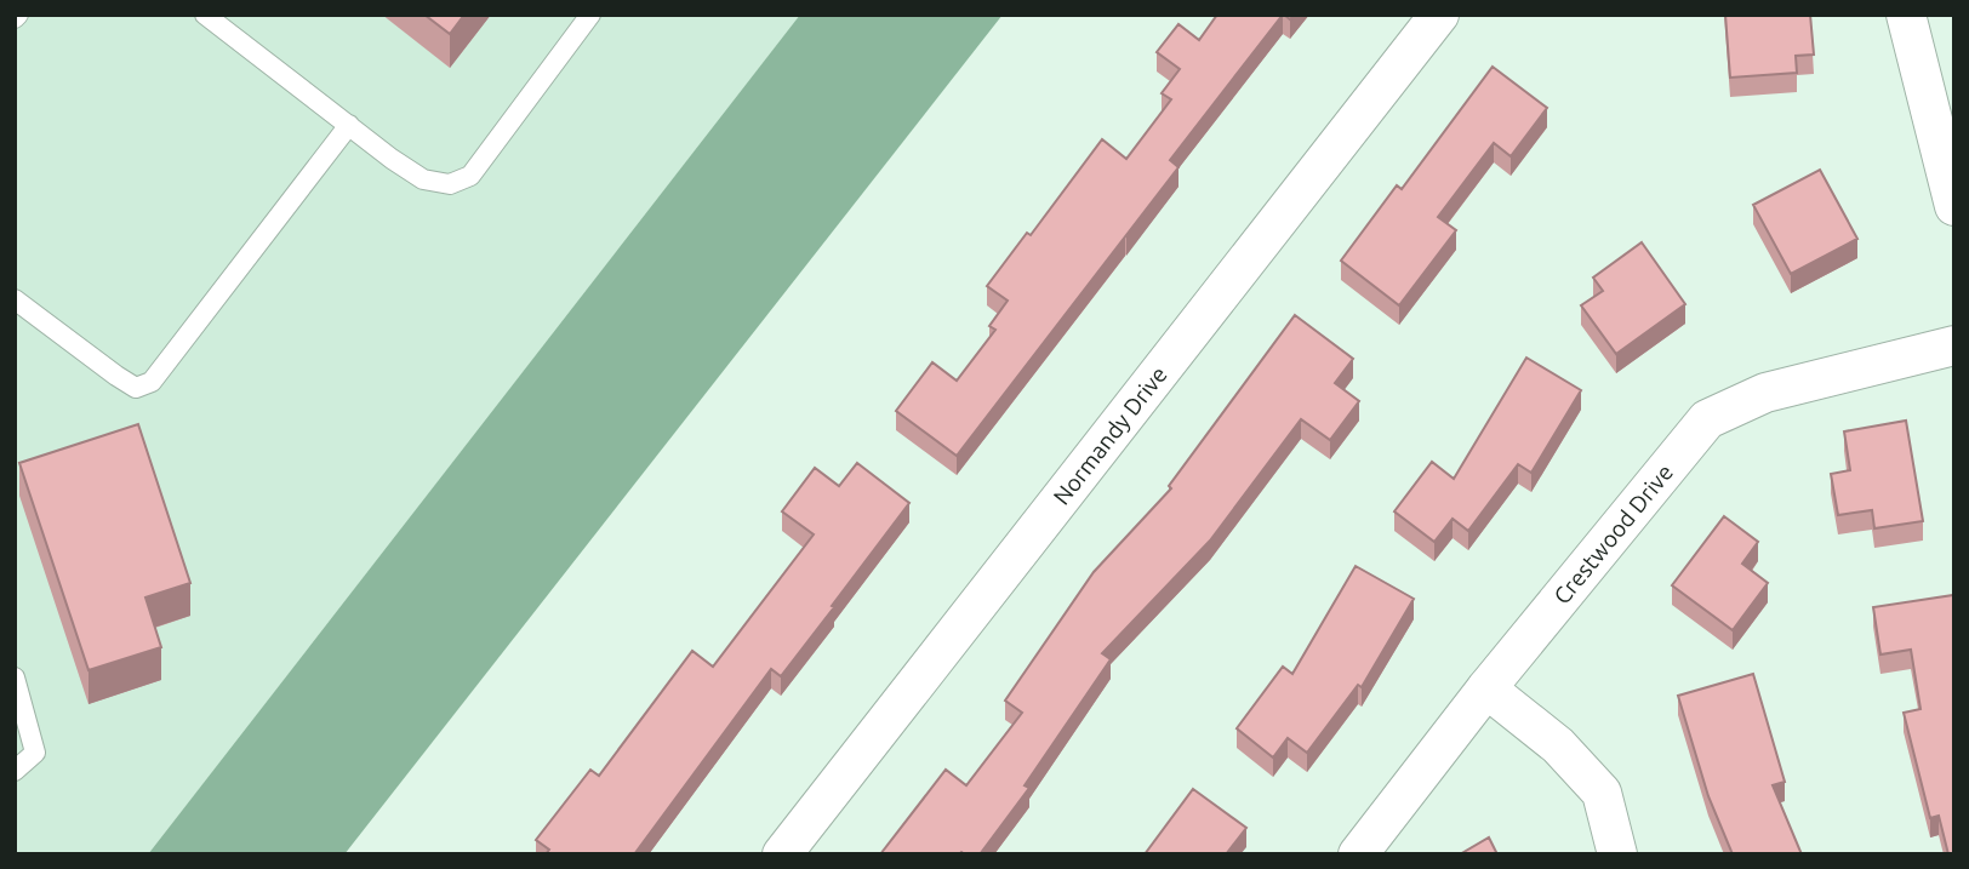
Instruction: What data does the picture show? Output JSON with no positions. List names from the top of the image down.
{
  "streets": {
    "street": ["Normandy Drive", "Crestwood Drive"]
  }
}
